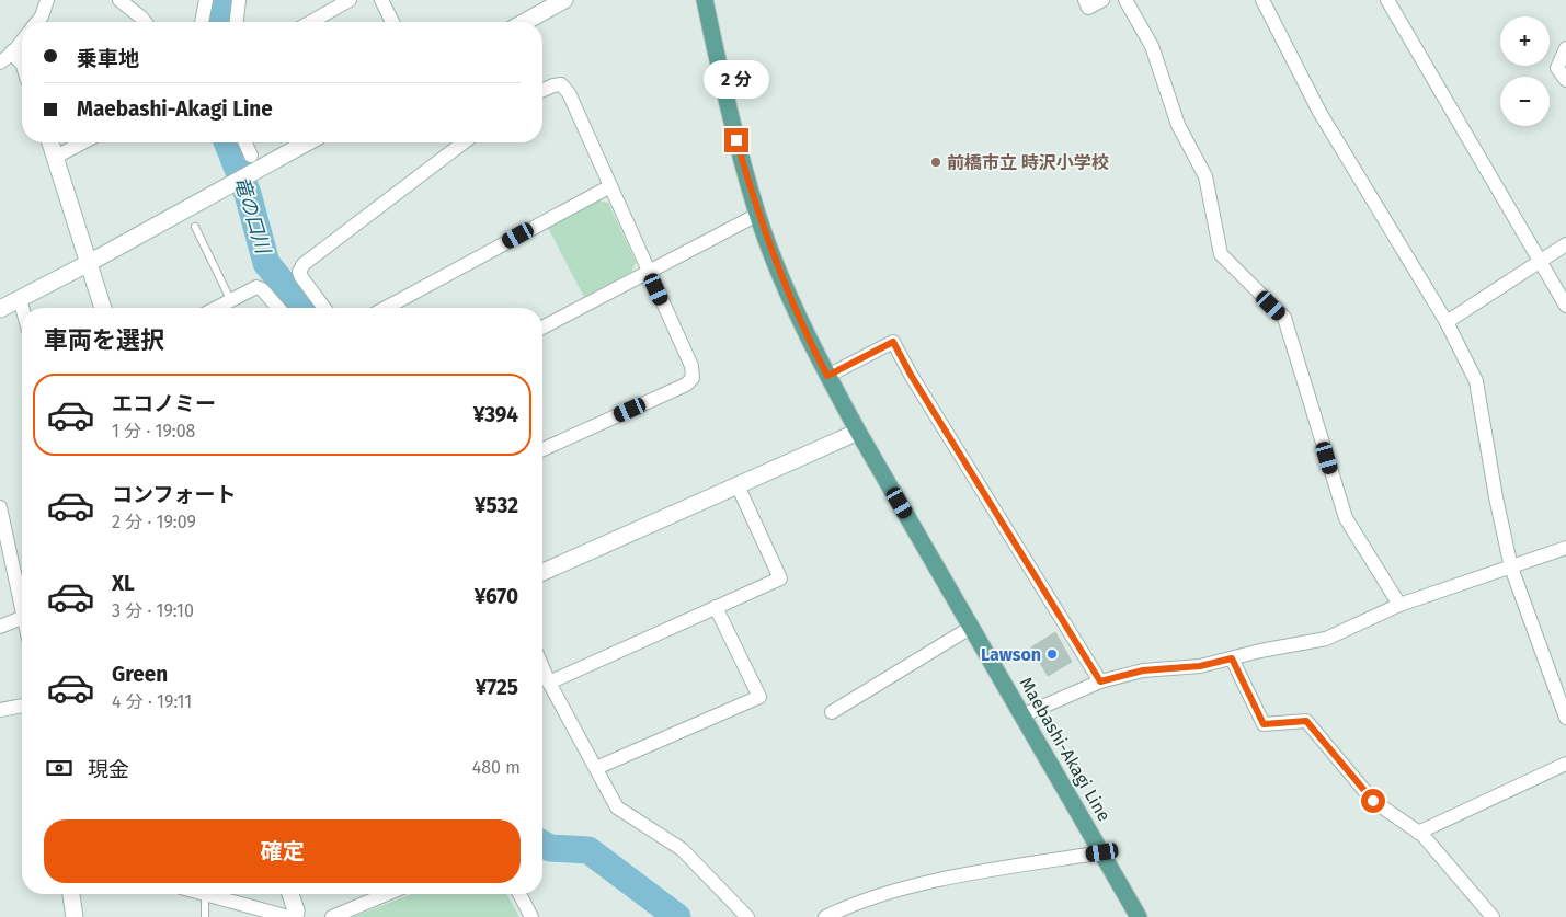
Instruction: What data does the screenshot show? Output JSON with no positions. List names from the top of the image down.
{
  "streets": {
    "main road": ["Maebashi-Akagi Line"]
  },
  "water": ["竜の口川"],
  "places": ["前橋市立 時沢小学校", "Lawson"],
  "page": {
    "map_buttons": ["+", "−"],
    "banner": ["乗車地", "Maebashi-Akagi Line"],
    "bubble": "2 分",
    "heading": "車両を選択",
    "list": [
      {
        "name": "エコノミー",
        "note": "1 分 · 19:08",
        "value": "¥394"
      },
      {
        "name": "コンフォート",
        "note": "2 分 · 19:09",
        "value": "¥532"
      },
      {
        "name": "XL",
        "note": "3 分 · 19:10",
        "value": "¥670"
      },
      {
        "name": "Green",
        "note": "4 分 · 19:11",
        "value": "¥725"
      }
    ],
    "pay": ["現金", "480 m"],
    "buttons": "確定"
  }
}
